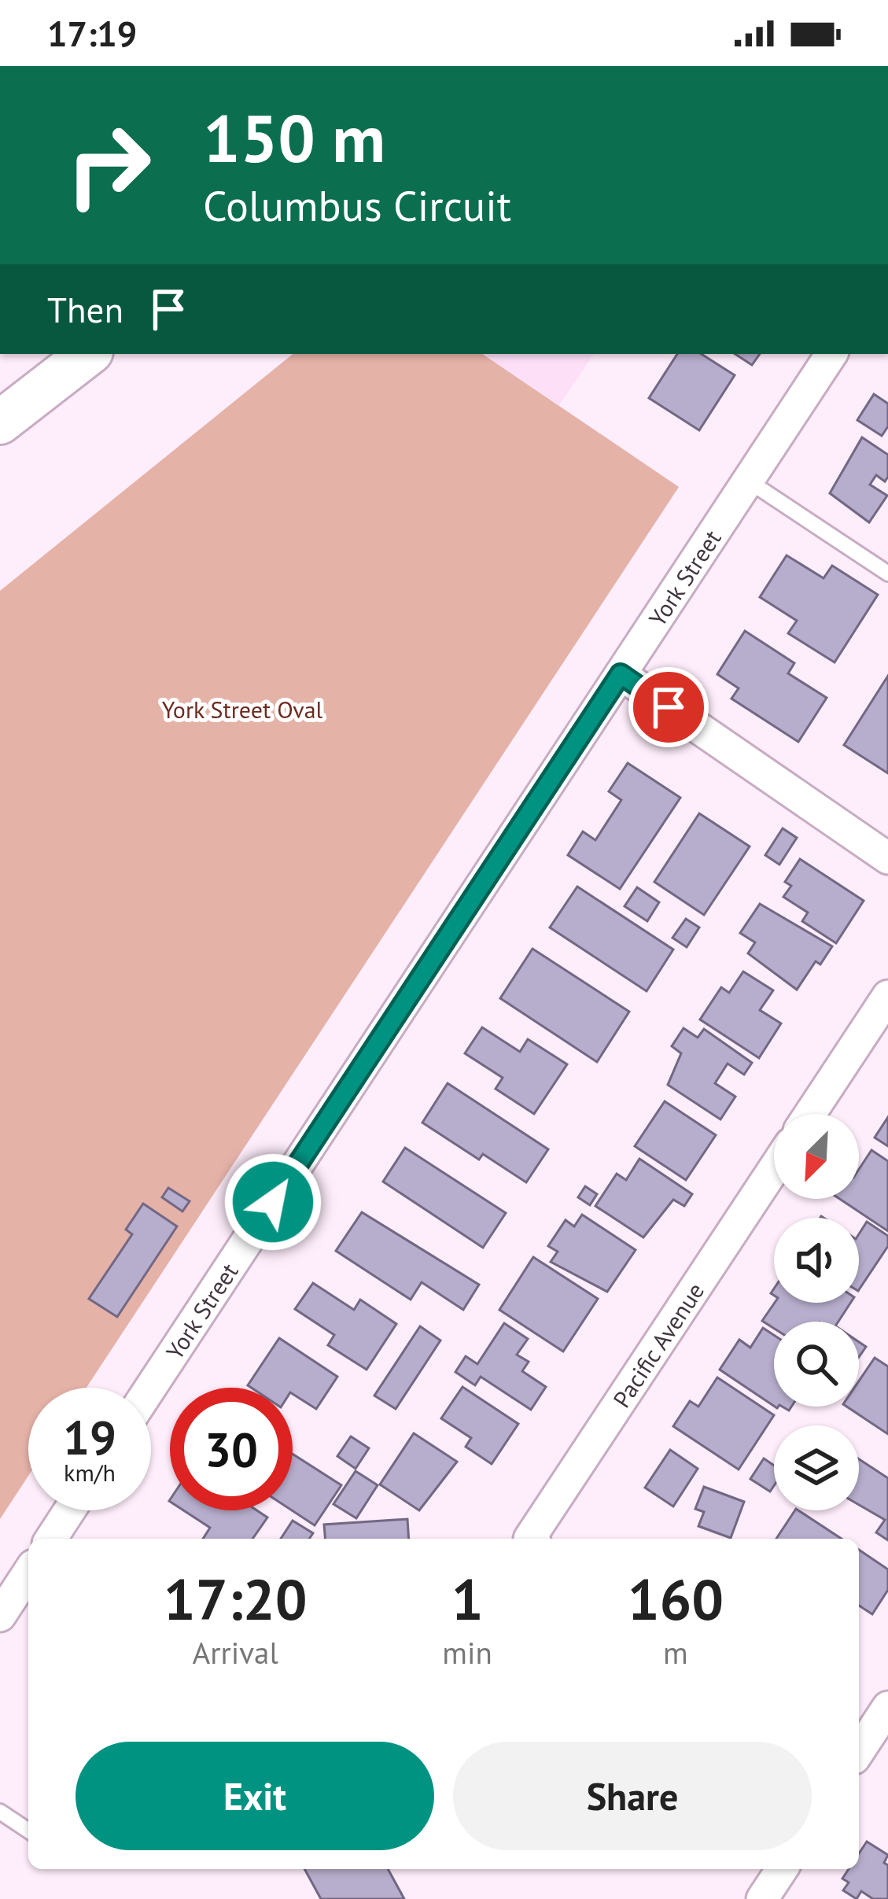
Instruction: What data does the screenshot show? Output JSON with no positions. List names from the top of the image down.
{
  "streets": {
    "street": ["York Street", "Pacific Avenue"]
  },
  "parks": ["York Street Oval"],
  "north": "bottom left",
  "page": {
    "status": "17:19",
    "turn": ["150 m", "Columbus Circuit"],
    "then": "Then",
    "speed": "19 km/h",
    "limit": "30",
    "eta": [
      "17:20",
      "Arrival",
      "1",
      "min",
      "160",
      "m"
    ],
    "buttons": ["Exit", "Share"]
  }
}
